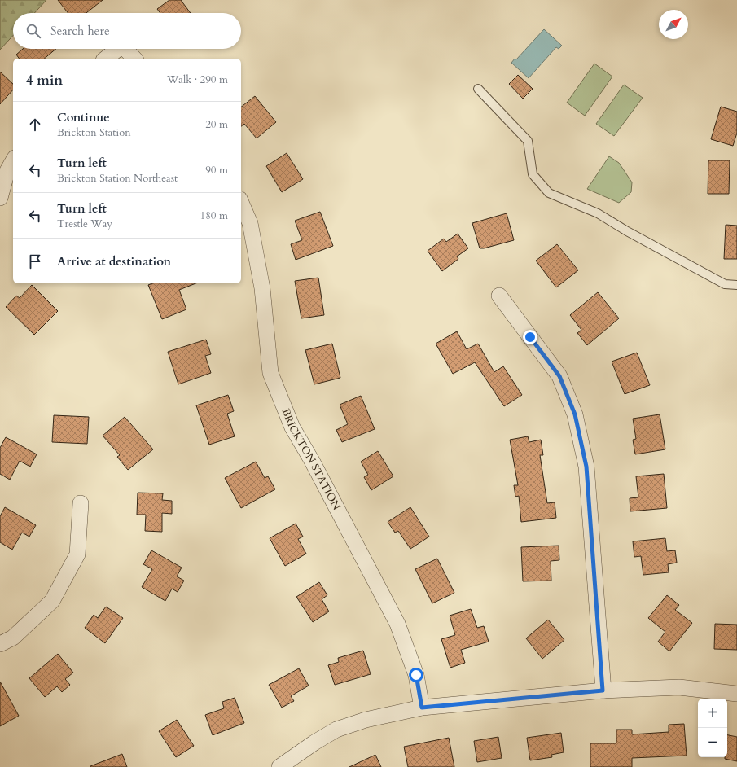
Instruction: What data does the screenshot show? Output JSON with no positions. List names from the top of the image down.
{
  "streets": {
    "street": ["BRICKTON STATION"]
  },
  "north": "top right",
  "page": {
    "search": "Search here",
    "heading": ["4 min", "Walk · 290 m"],
    "list": [
      ["Continue", "Brickton Station", "20 m"],
      ["Turn left", "Brickton Station Northeast", "90 m"],
      ["Turn left", "Trestle Way", "180 m"],
      "Arrive at destination"
    ],
    "map_buttons": ["+", "−"]
  }
}
